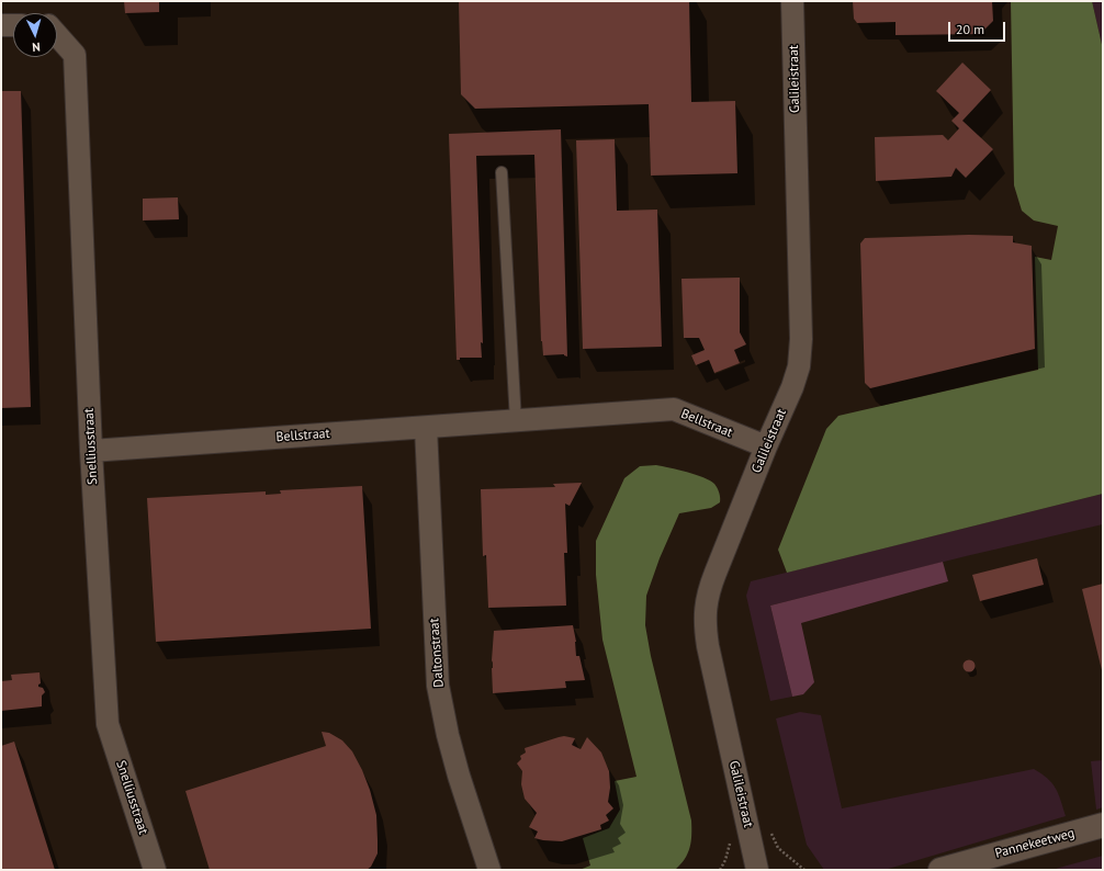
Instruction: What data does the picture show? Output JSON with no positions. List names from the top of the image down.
{
  "streets": {
    "street": [
      "Galileistraat",
      "Bellstraat",
      "Snelliusstraat",
      "Daltonstraat",
      "Pannekeetweg"
    ]
  },
  "crossings": [
    ["Galileistraat", "Bellstraat"],
    ["Bellstraat", "Snelliusstraat"],
    ["Bellstraat", "Daltonstraat"]
  ],
  "scale_bar": "20 m",
  "north": "bottom"
}
